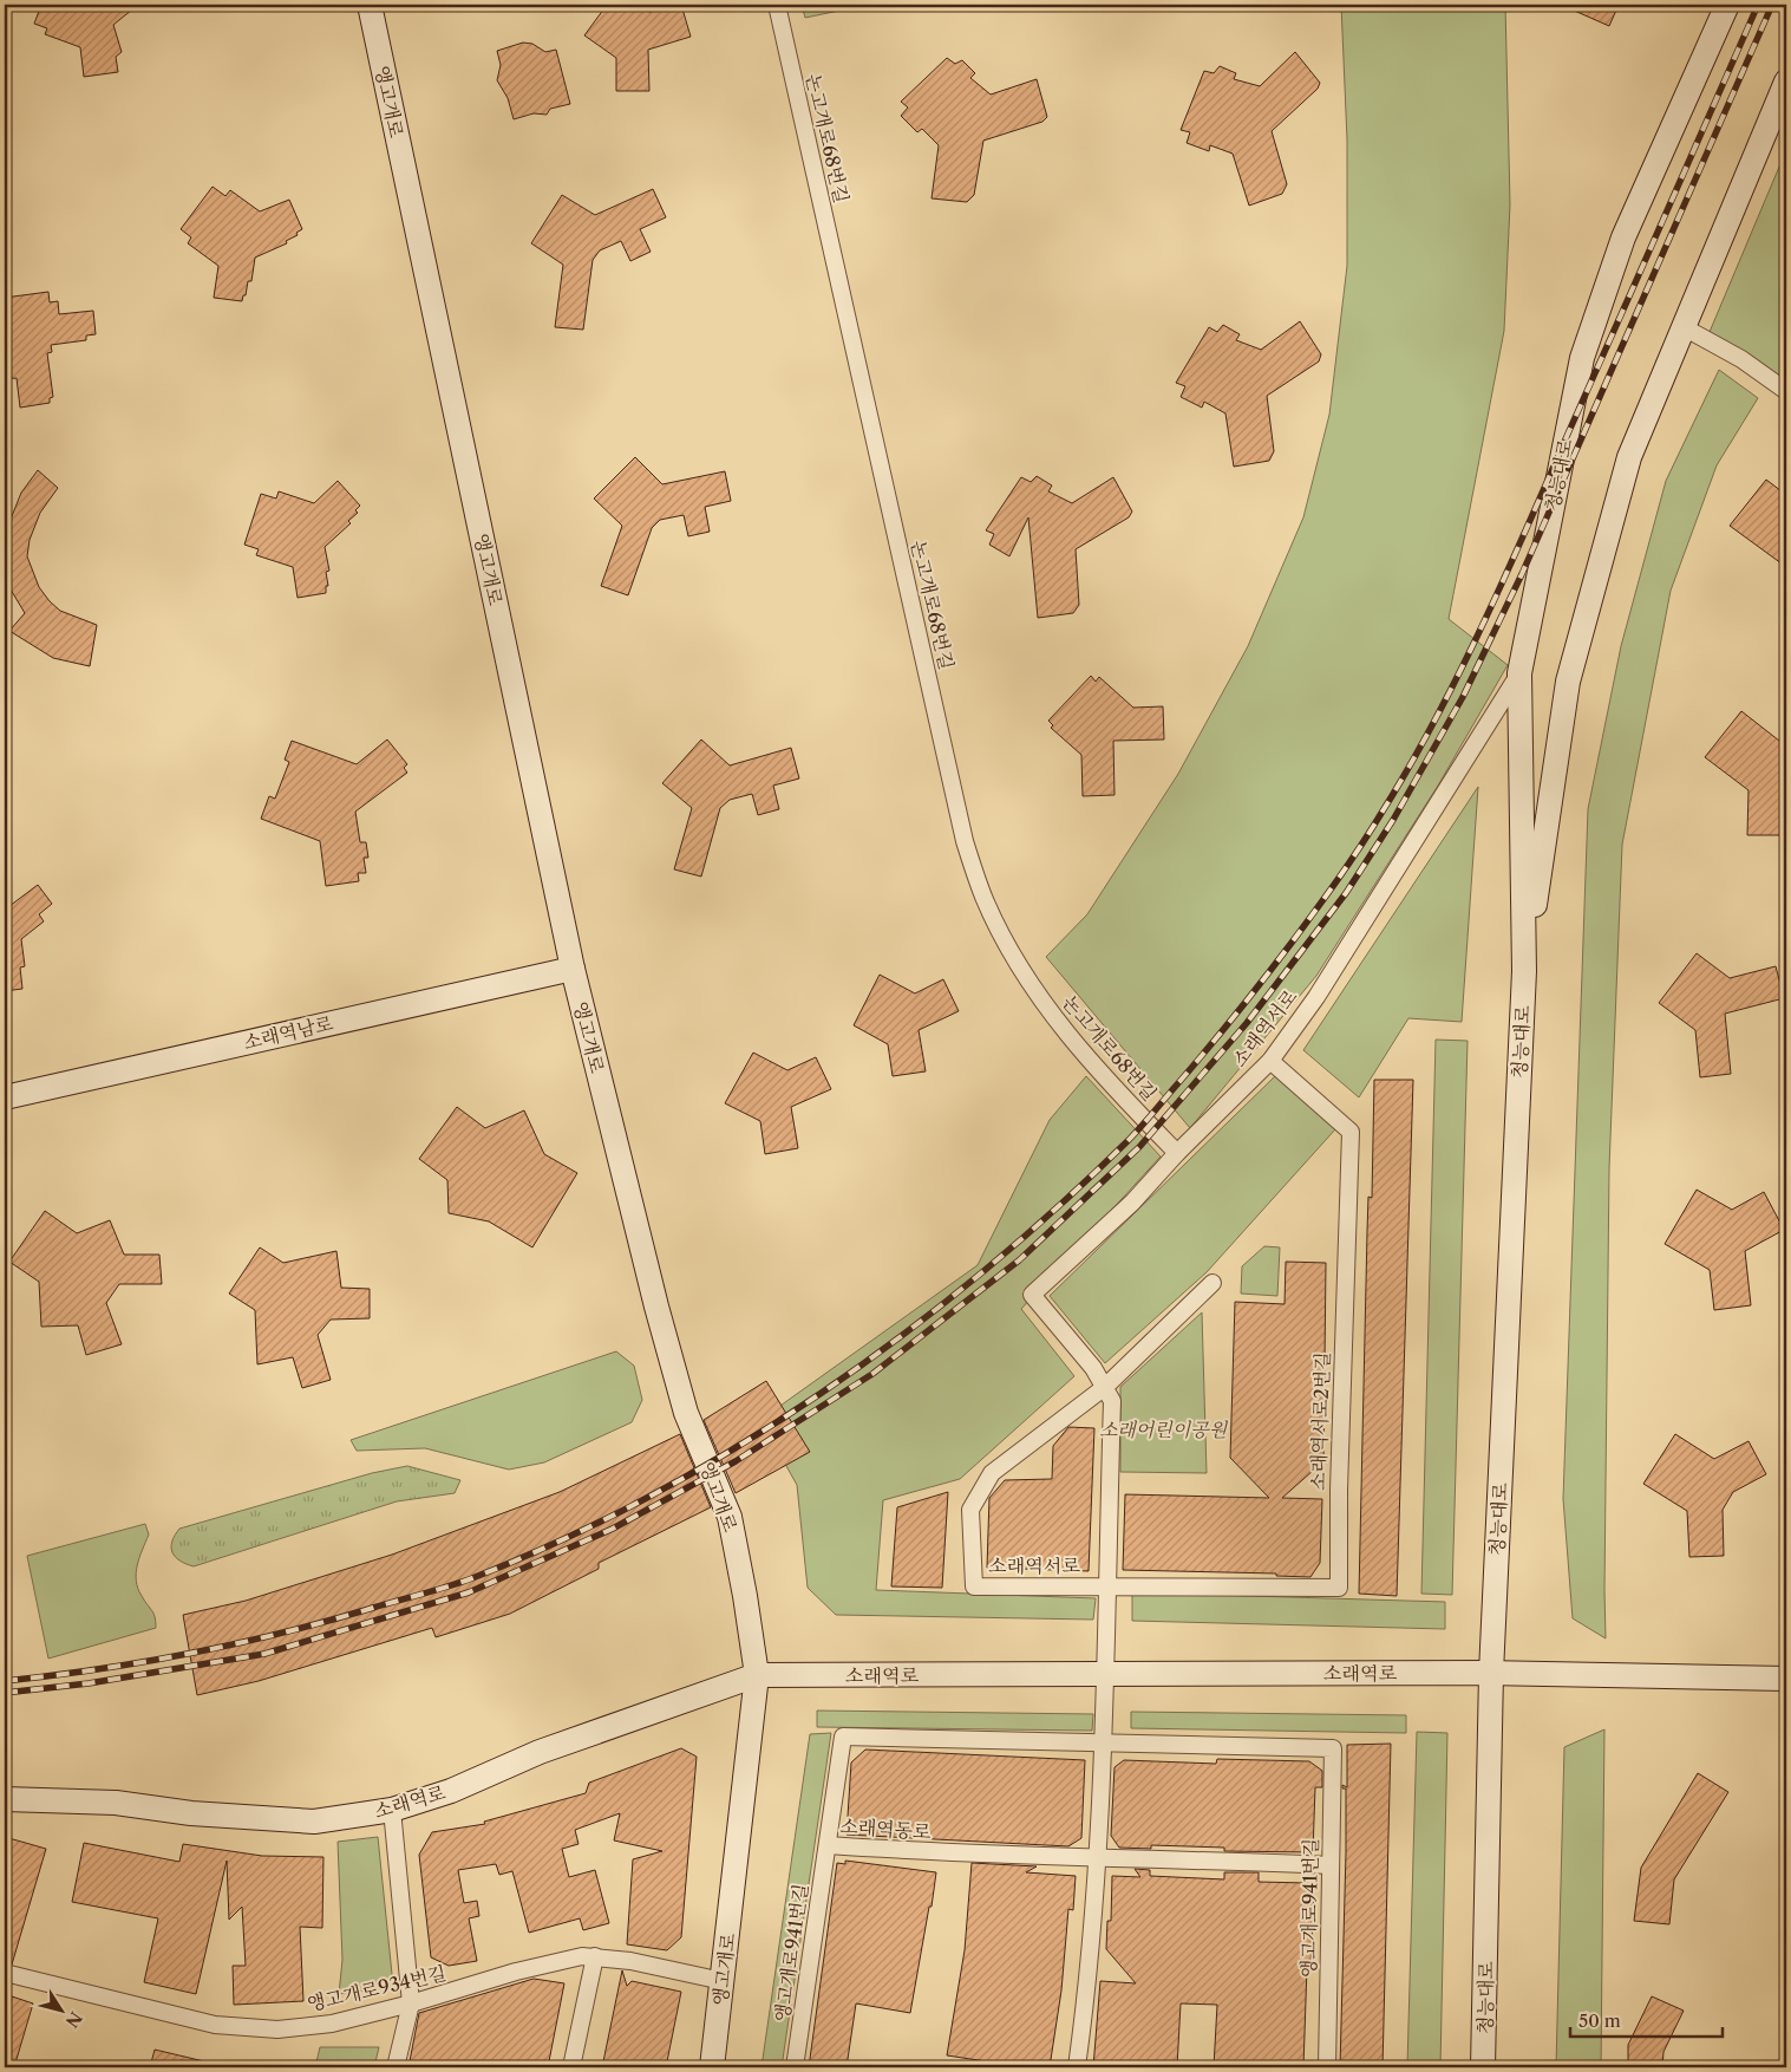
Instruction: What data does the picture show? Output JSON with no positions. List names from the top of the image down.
{
  "streets": {
    "street": [
      "앵고개로",
      "논고개로68번길",
      "청능대로",
      "소래역서로",
      "소래역남로",
      "소래역서로2번길",
      "소래역로",
      "소래역동로",
      "앵고개로941번길",
      "앵고개로934번길"
    ]
  },
  "crossings": [
    ["앵고개로", "소래역남로"],
    ["앵고개로", "소래역로"],
    ["앵고개로", "앵고개로934번길"],
    ["논고개로68번길", "소래역서로"],
    ["청능대로", "소래역서로"],
    ["청능대로", "소래역로"],
    ["소래역서로", "소래역서로2번길"],
    ["소래역서로", "소래역로"],
    ["소래역동로", "앵고개로941번길"]
  ],
  "parks": ["소래어린이공원"],
  "scale_bar": "50 m",
  "north": "bottom right"
}
